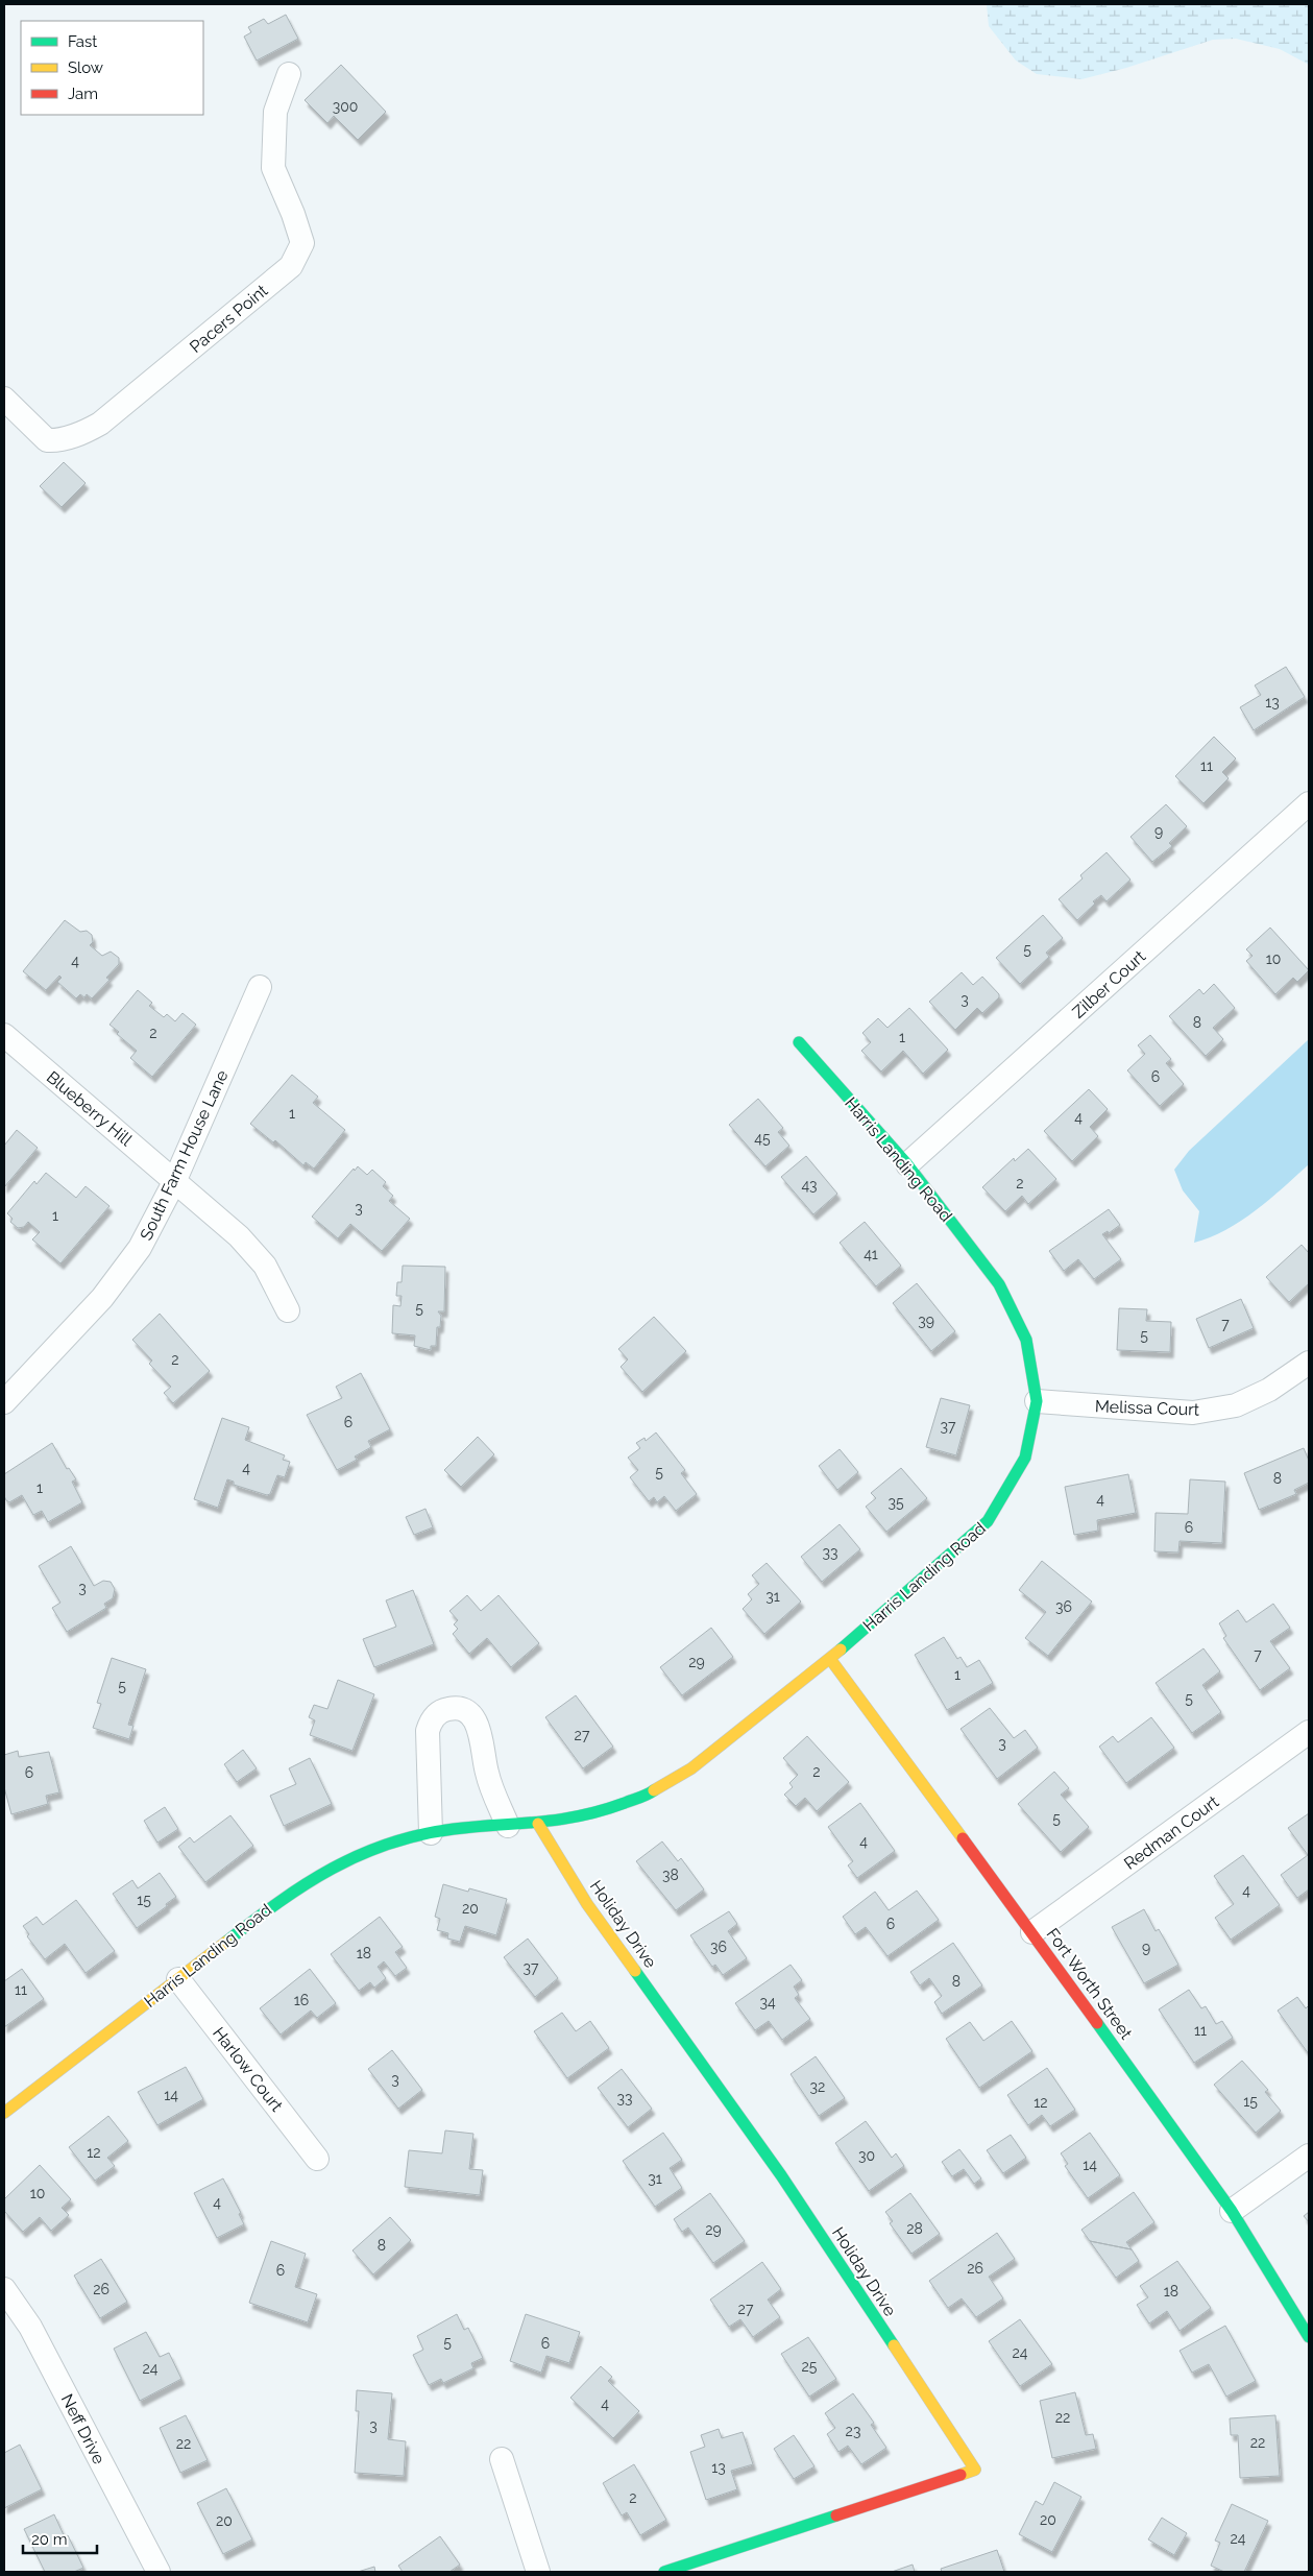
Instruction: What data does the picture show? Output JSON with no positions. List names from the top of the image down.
{
  "streets": {
    "street": [
      "Pacers Point",
      "Zilber Court",
      "Blueberry Hill",
      "South Farm House Lane",
      "Harris Landing Road",
      "Melissa Court",
      "Redman Court",
      "Holiday Drive",
      "Fort Worth Street",
      "Harlow Court",
      "Neff Drive"
    ]
  },
  "crossings": [
    ["Zilber Court", "Harris Landing Road"],
    ["Blueberry Hill", "South Farm House Lane"],
    ["Harris Landing Road", "Melissa Court"],
    ["Harris Landing Road", "Holiday Drive"],
    ["Harris Landing Road", "Fort Worth Street"],
    ["Harris Landing Road", "Harlow Court"],
    ["Redman Court", "Fort Worth Street"]
  ],
  "house_numbers": [
    "300",
    "13",
    "11",
    "9",
    "5",
    "10",
    "4",
    "3",
    "8",
    "2",
    "1",
    "6",
    "1",
    "4",
    "45",
    "2",
    "43",
    "3",
    "1",
    "41",
    "5",
    "39",
    "7",
    "5",
    "2",
    "6",
    "37",
    "4",
    "5",
    "8",
    "1",
    "4",
    "35",
    "6",
    "33",
    "3",
    "31",
    "36",
    "7",
    "29",
    "1",
    "5",
    "5",
    "27",
    "3",
    "2",
    "6",
    "5",
    "4",
    "38",
    "4",
    "15",
    "20",
    "6",
    "36",
    "9",
    "18",
    "37",
    "8",
    "11",
    "16",
    "34",
    "11",
    "3",
    "32",
    "14",
    "33",
    "15",
    "12",
    "12",
    "30",
    "14",
    "31",
    "10",
    "4",
    "28",
    "29",
    "8",
    "26",
    "6",
    "26",
    "18",
    "27",
    "5",
    "6",
    "24",
    "25",
    "24",
    "4",
    "22",
    "3",
    "23",
    "22",
    "22",
    "13",
    "2",
    "20",
    "20",
    "24"
  ],
  "legend": ["Fast", "Slow", "Jam"],
  "scale_bar": "20 m"
}
